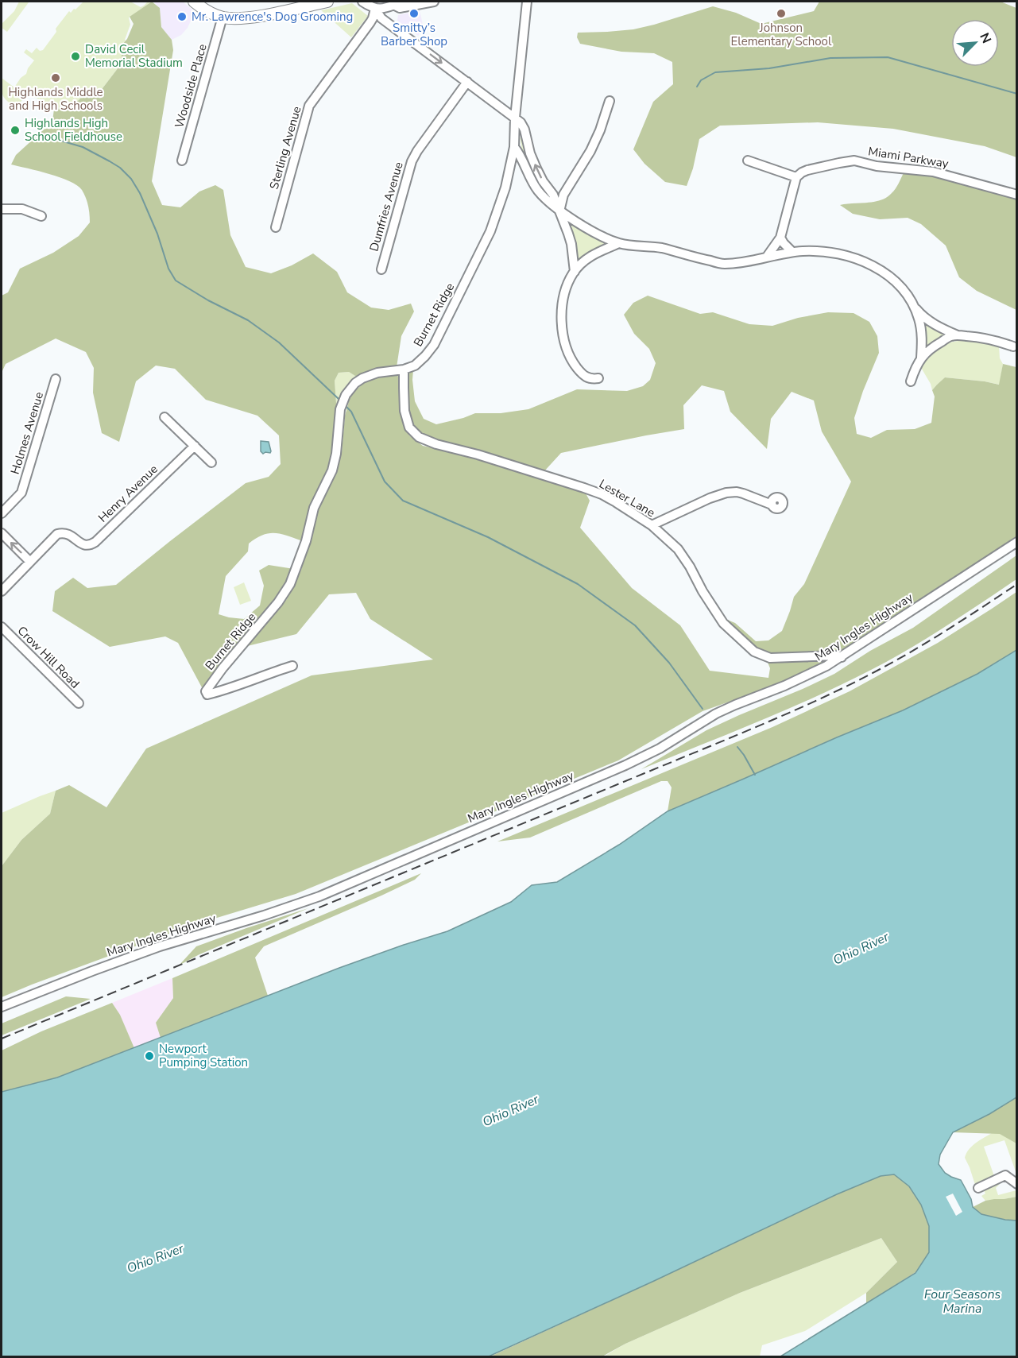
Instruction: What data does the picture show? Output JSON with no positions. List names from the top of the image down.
{
  "streets": {
    "street": [
      "Woodside Place",
      "Sterling Avenue",
      "Miami Parkway",
      "Dumfries Avenue",
      "Burnet Ridge",
      "Holmes Avenue",
      "Henry Avenue",
      "Lester Lane",
      "Mary Ingles Highway",
      "Crow Hill Road"
    ]
  },
  "crossings": [
    ["Burnet Ridge", "Lester Lane"],
    ["Lester Lane", "Mary Ingles Highway"]
  ],
  "water": ["Ohio River", "Four Seasons Marina"],
  "places": [
    "Smitty’s Barber Shop",
    "Johnson Elementary School",
    "Mr. Lawrence's Dog Grooming",
    "David Cecil Memorial Stadium",
    "Highlands Middle and High Schools",
    "Highlands High School Fieldhouse",
    "Newport Pumping Station"
  ],
  "north": "top right"
}
